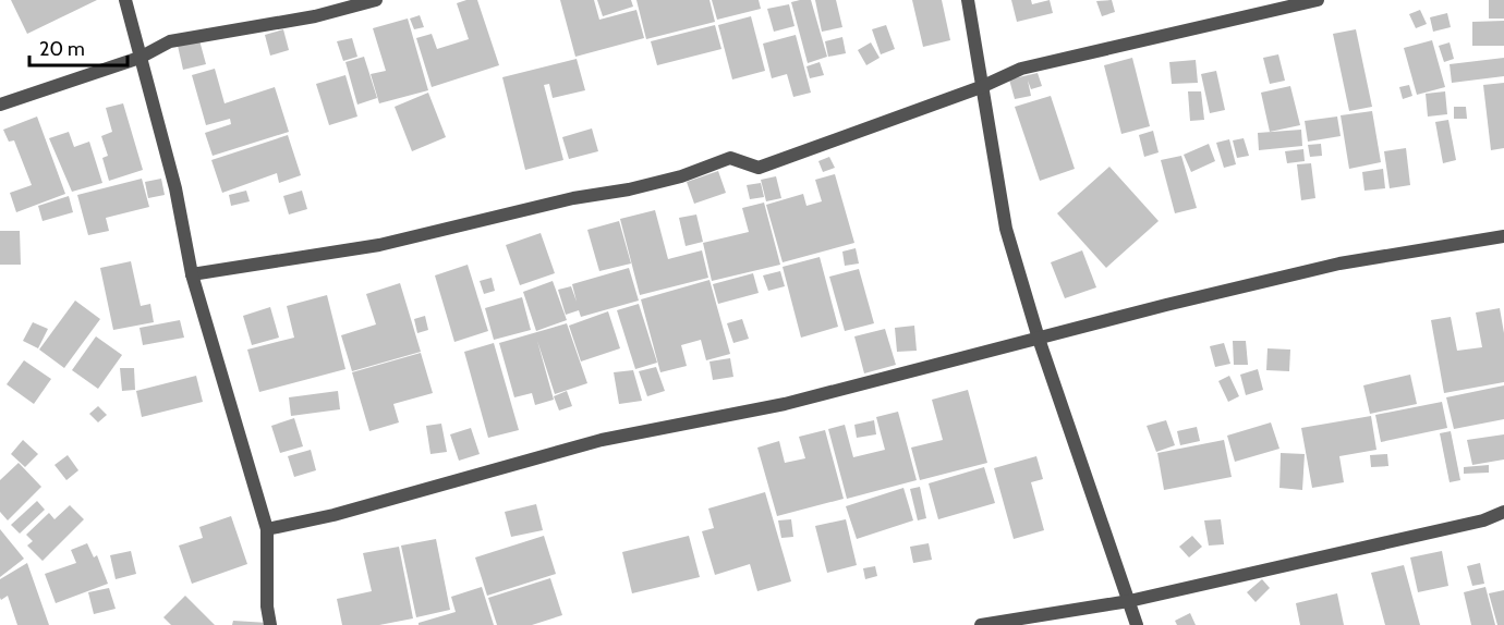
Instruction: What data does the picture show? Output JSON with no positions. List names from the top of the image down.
{
  "scale_bar": "20 m"
}
